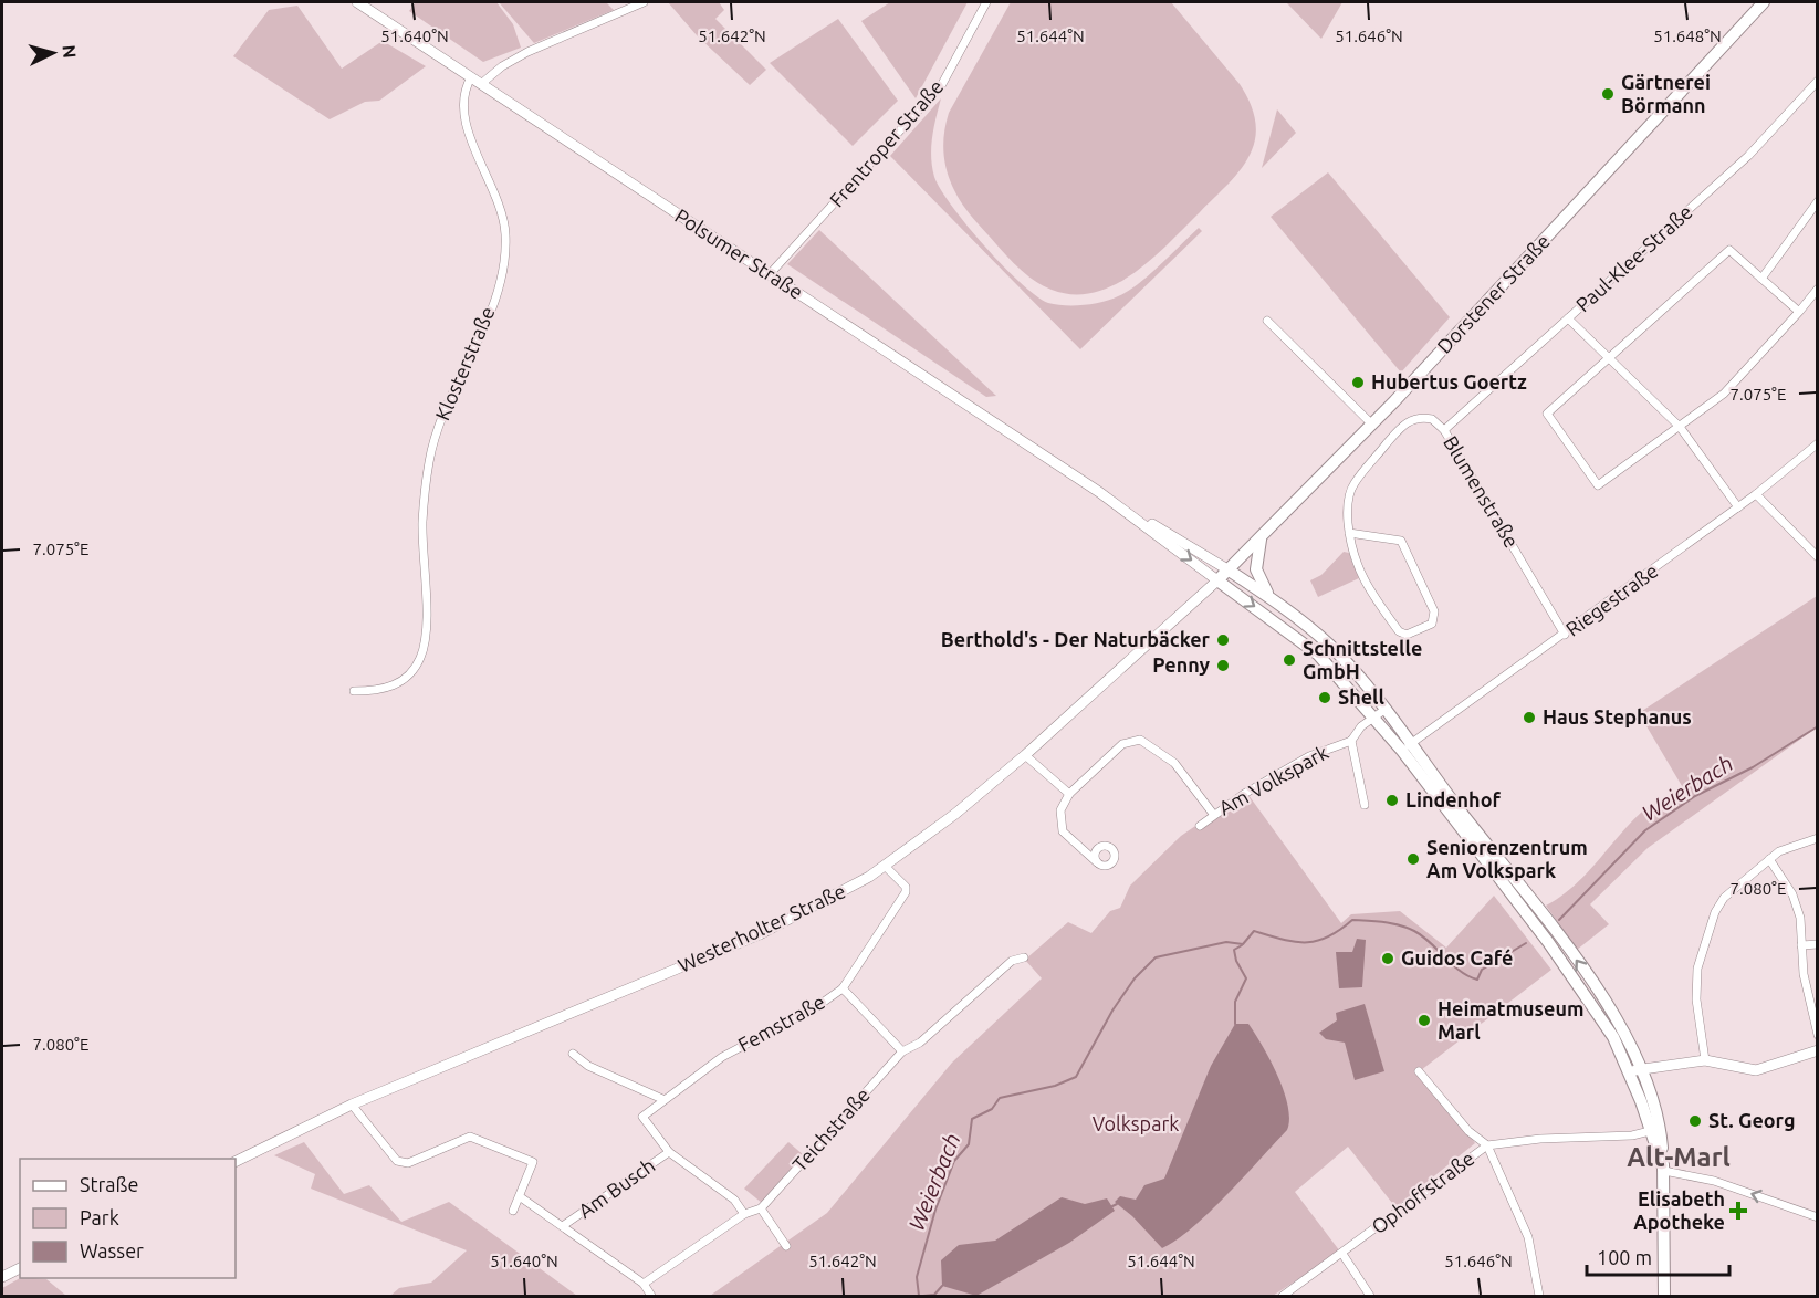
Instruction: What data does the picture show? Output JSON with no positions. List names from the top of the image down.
{
  "streets": {
    "main road": ["Polsumer Straße", "Dorstener Straße", "Westerholter Straße"],
    "street": [
      "Frentroper Straße",
      "Paul-Klee-Straße",
      "Klosterstraße",
      "Blumenstraße",
      "Riegestraße",
      "Am Volkspark",
      "Femstraße",
      "Teichstraße",
      "Am Busch",
      "Ophoffstraße"
    ]
  },
  "crossings": [
    ["Frentroper Straße", "Polsumer Straße"],
    ["Polsumer Straße", "Dorstener Straße"],
    ["Polsumer Straße", "Klosterstraße"],
    ["Polsumer Straße", "Westerholter Straße"],
    ["Paul-Klee-Straße", "Blumenstraße"],
    ["Dorstener Straße", "Westerholter Straße"],
    ["Blumenstraße", "Riegestraße"],
    ["Westerholter Straße", "Femstraße"],
    ["Femstraße", "Am Busch"]
  ],
  "districts": ["Alt-Marl"],
  "water": ["Weierbach"],
  "parks": ["Volkspark"],
  "places": {
    "other": [
      "Gärtnerei Börmann",
      "Hubertus Goertz",
      "Berthold's - Der Naturbäcker",
      "Schnittstelle GmbH",
      "Penny",
      "Shell",
      "Haus Stephanus",
      "Lindenhof",
      "Seniorenzentrum Am Volkspark",
      "Guidos Café",
      "Heimatmuseum Marl",
      "St. Georg"
    ],
    "health": ["Elisabeth Apotheke"]
  },
  "legend": ["Straße", "Park", "Wasser"],
  "scale_bar": "100 m",
  "north": "right",
  "coordinates": [
    "51.640°N",
    "51.642°N",
    "51.644°N",
    "51.646°N",
    "51.648°N",
    "7.075°E",
    "7.080°E"
  ]
}
